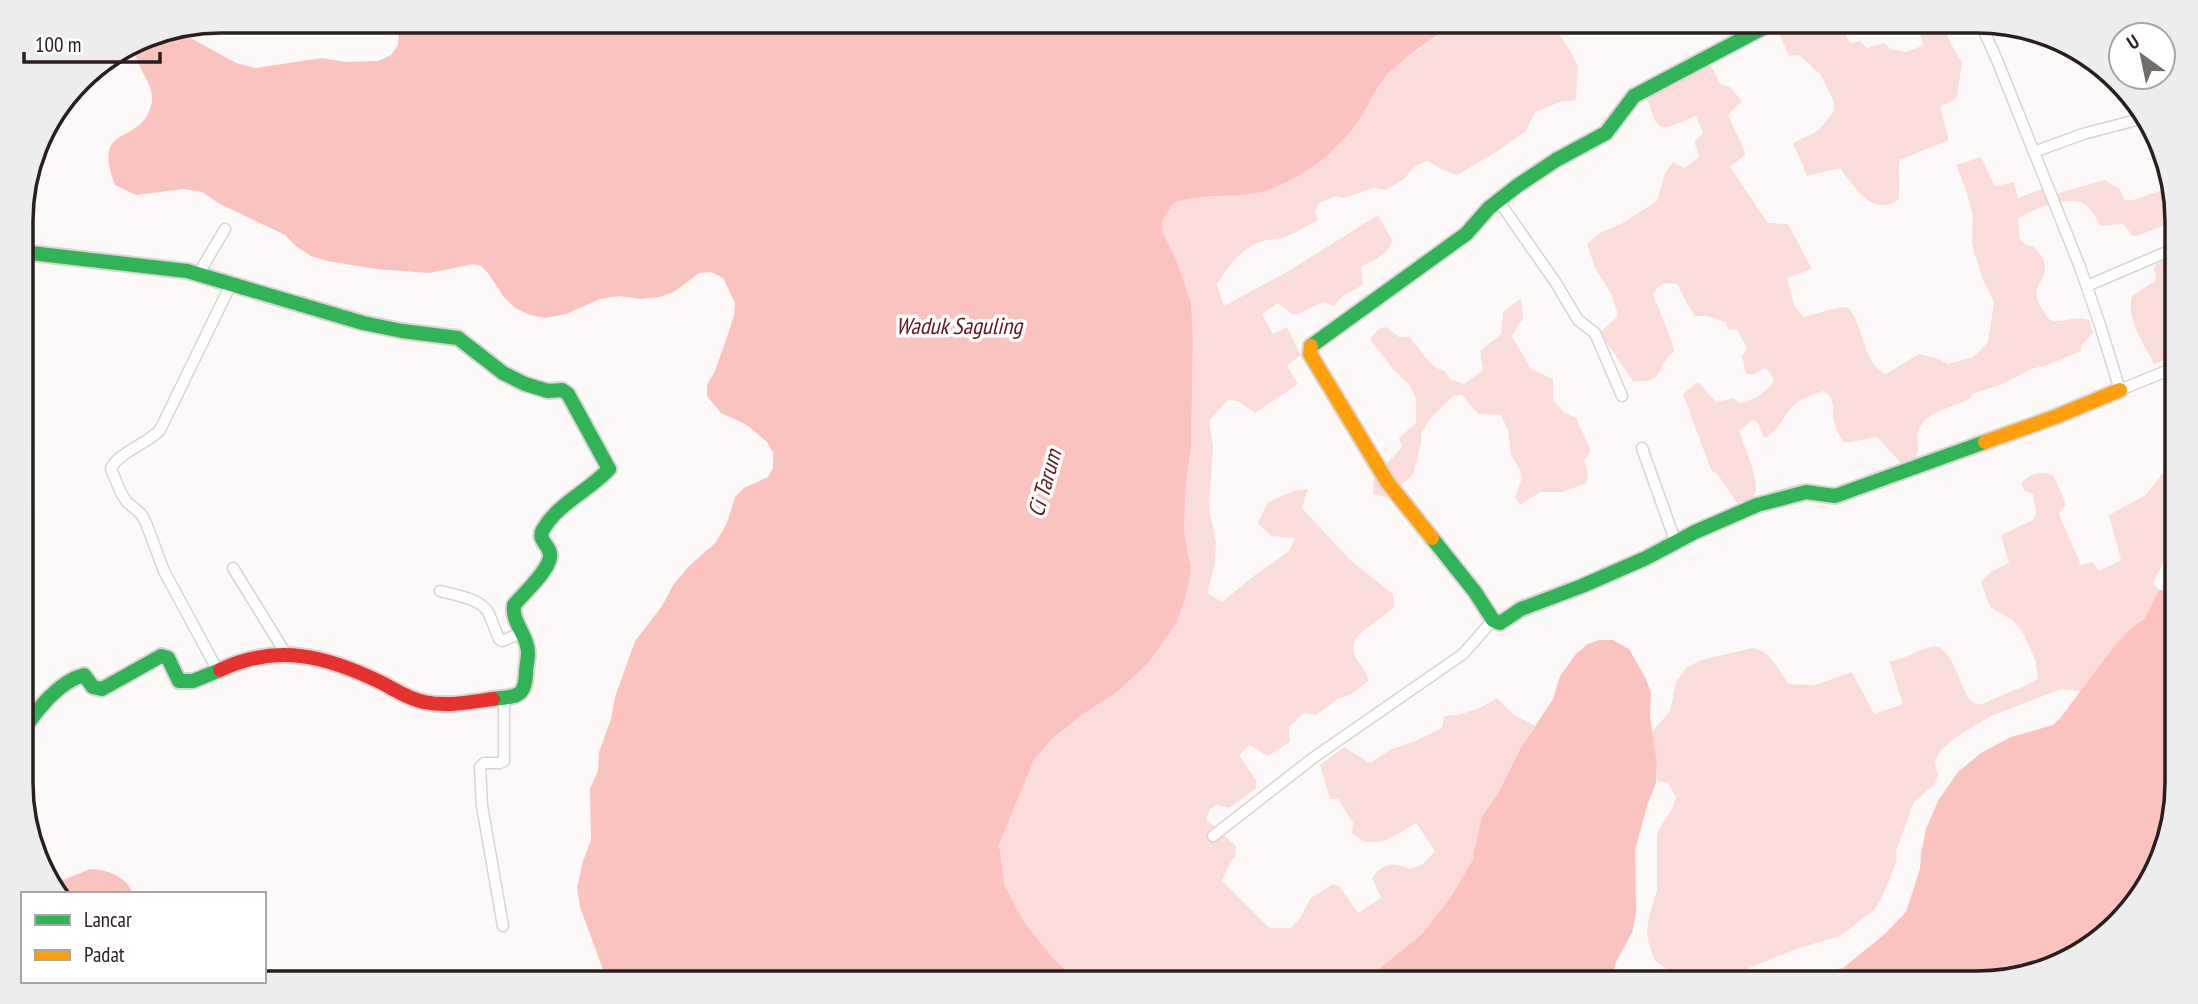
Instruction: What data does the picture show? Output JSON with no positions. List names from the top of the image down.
{
  "water": ["Waduk Saguling", "Ci Tarum"],
  "legend": ["Lancar", "Padat"],
  "scale_bar": "100 m",
  "north": "top left"
}
